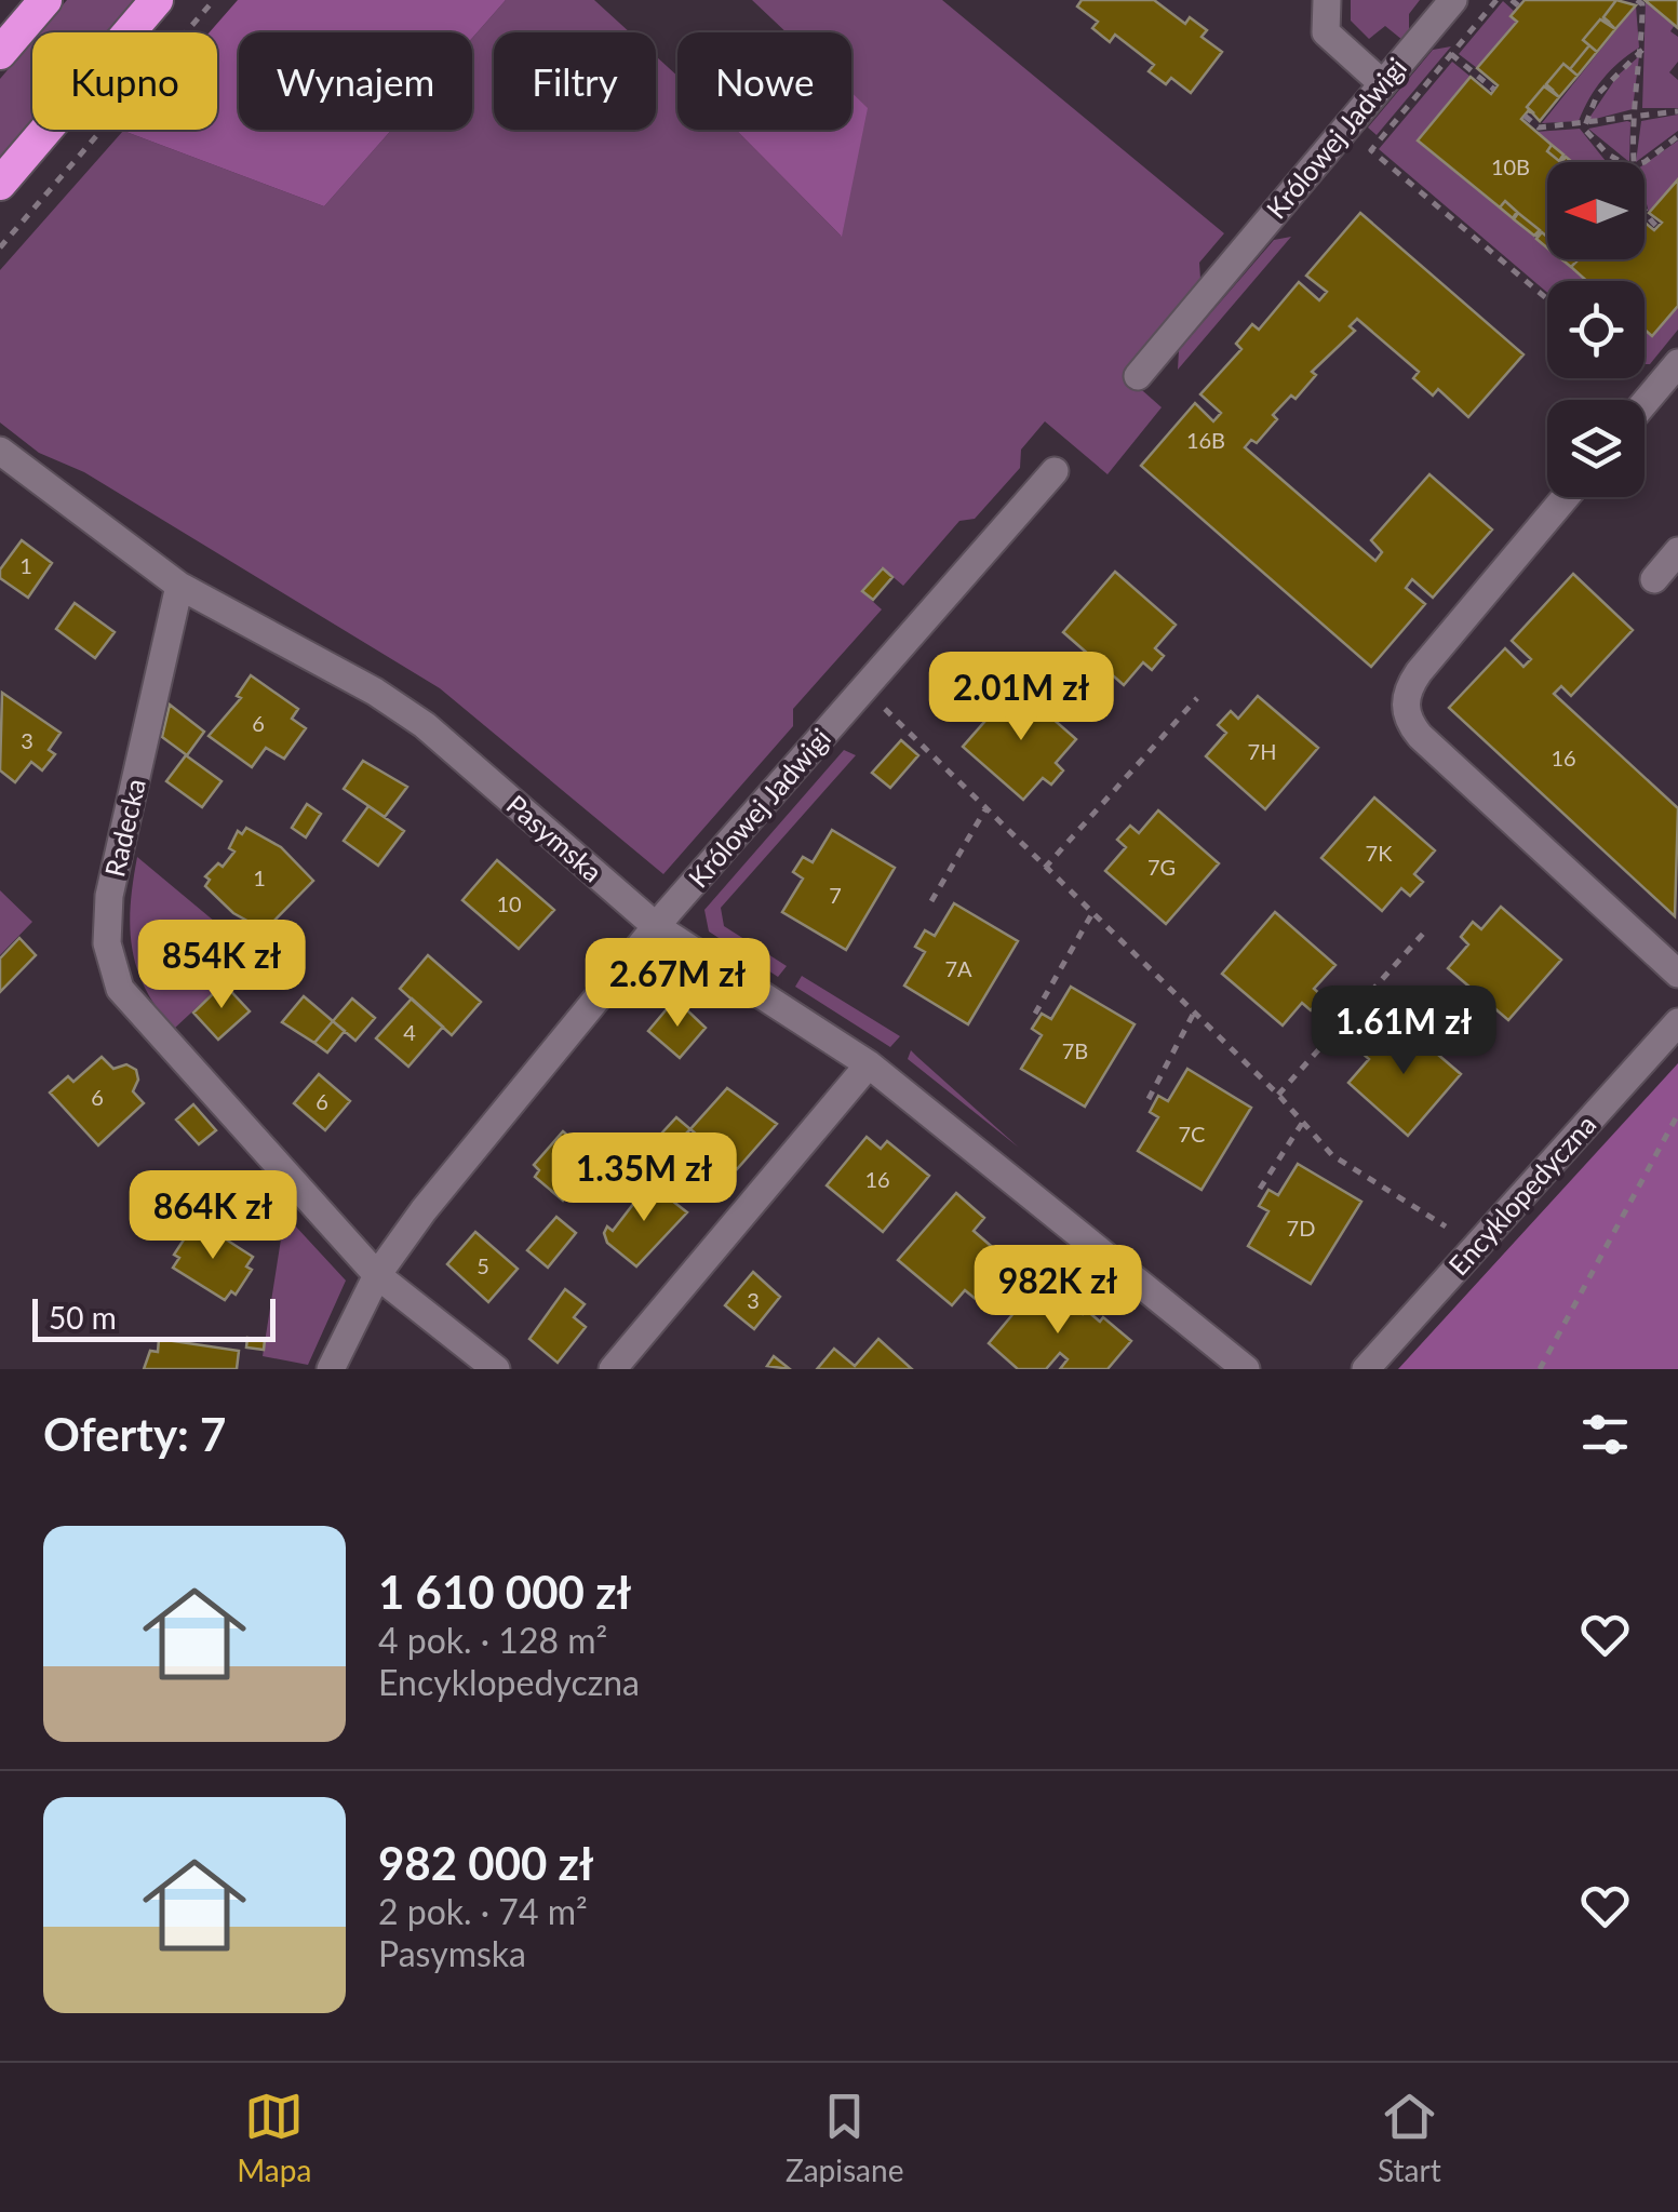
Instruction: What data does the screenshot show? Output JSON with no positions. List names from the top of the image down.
{
  "streets": {
    "street": [
      "Królowej Jadwigi",
      "Radecka",
      "Pasymska",
      "Encyklopedyczna"
    ]
  },
  "crossings": [
    ["Królowej Jadwigi", "Radecka"],
    ["Królowej Jadwigi", "Pasymska"],
    ["Radecka", "Pasymska"]
  ],
  "house_numbers": [
    "10B",
    "16B",
    "1",
    "6",
    "3",
    "7H",
    "16",
    "7K",
    "7G",
    "1",
    "7",
    "10",
    "7A",
    "4",
    "7B",
    "6",
    "6",
    "7C",
    "16",
    "7D",
    "5",
    "3"
  ],
  "scale_bar": "50 m",
  "north": "left",
  "page": {
    "chip": [
      "Kupno",
      "Wynajem",
      "Filtry",
      "Nowe"
    ],
    "price": [
      "2.01M zł",
      "854K zł",
      "2.67M zł",
      "1.61M zł",
      "1.35M zł",
      "864K zł",
      "982K zł"
    ],
    "scale": "50 m",
    "heading": "Oferty: 7",
    "list": [
      {
        "name": "1 610 000 zł",
        "note": "4 pok. · 128 m² · Encyklopedyczna"
      },
      {
        "name": "982 000 zł",
        "note": "2 pok. · 74 m² · Pasymska"
      }
    ],
    "tabs": ["Mapa", "Zapisane", "Start"]
  }
}
